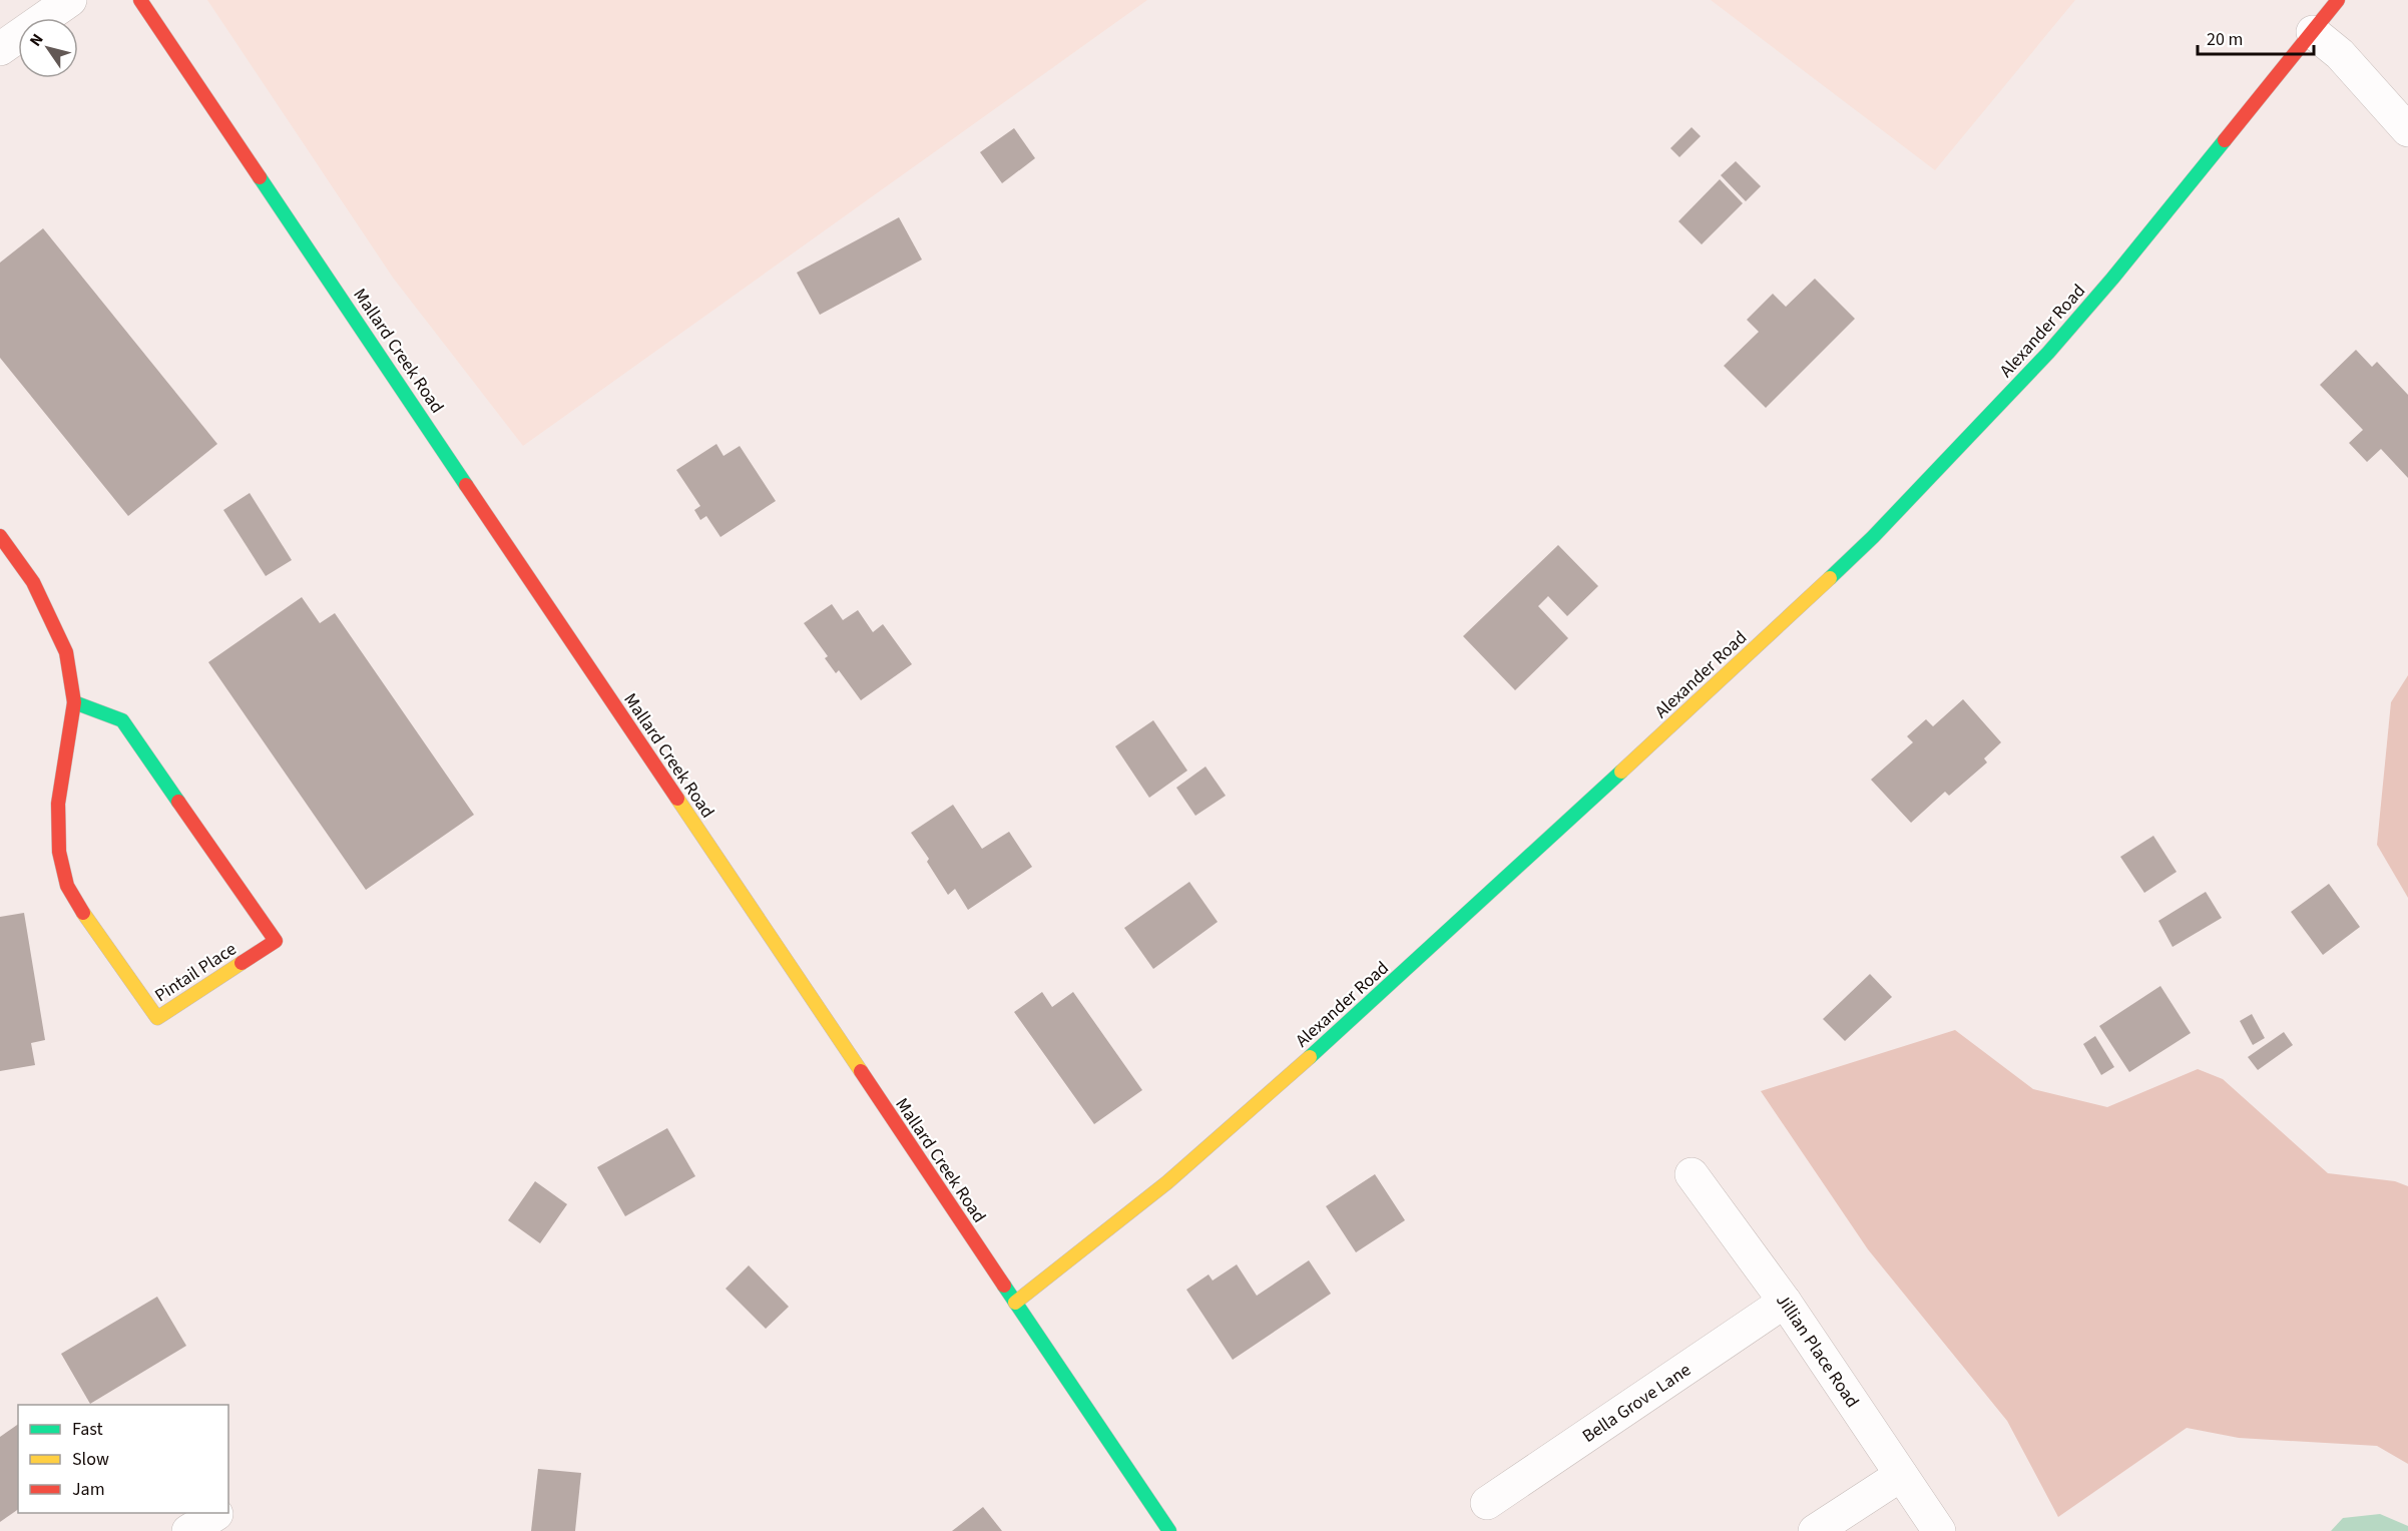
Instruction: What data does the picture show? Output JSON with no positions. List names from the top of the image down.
{
  "streets": {
    "street": [
      "Alexander Road",
      "Mallard Creek Road",
      "Pintail Place",
      "Jillian Place Road",
      "Bella Grove Lane"
    ]
  },
  "crossings": [
    ["Alexander Road", "Mallard Creek Road"],
    ["Jillian Place Road", "Bella Grove Lane"]
  ],
  "legend": ["Fast", "Slow", "Jam"],
  "scale_bar": "20 m",
  "north": "top left"
}
